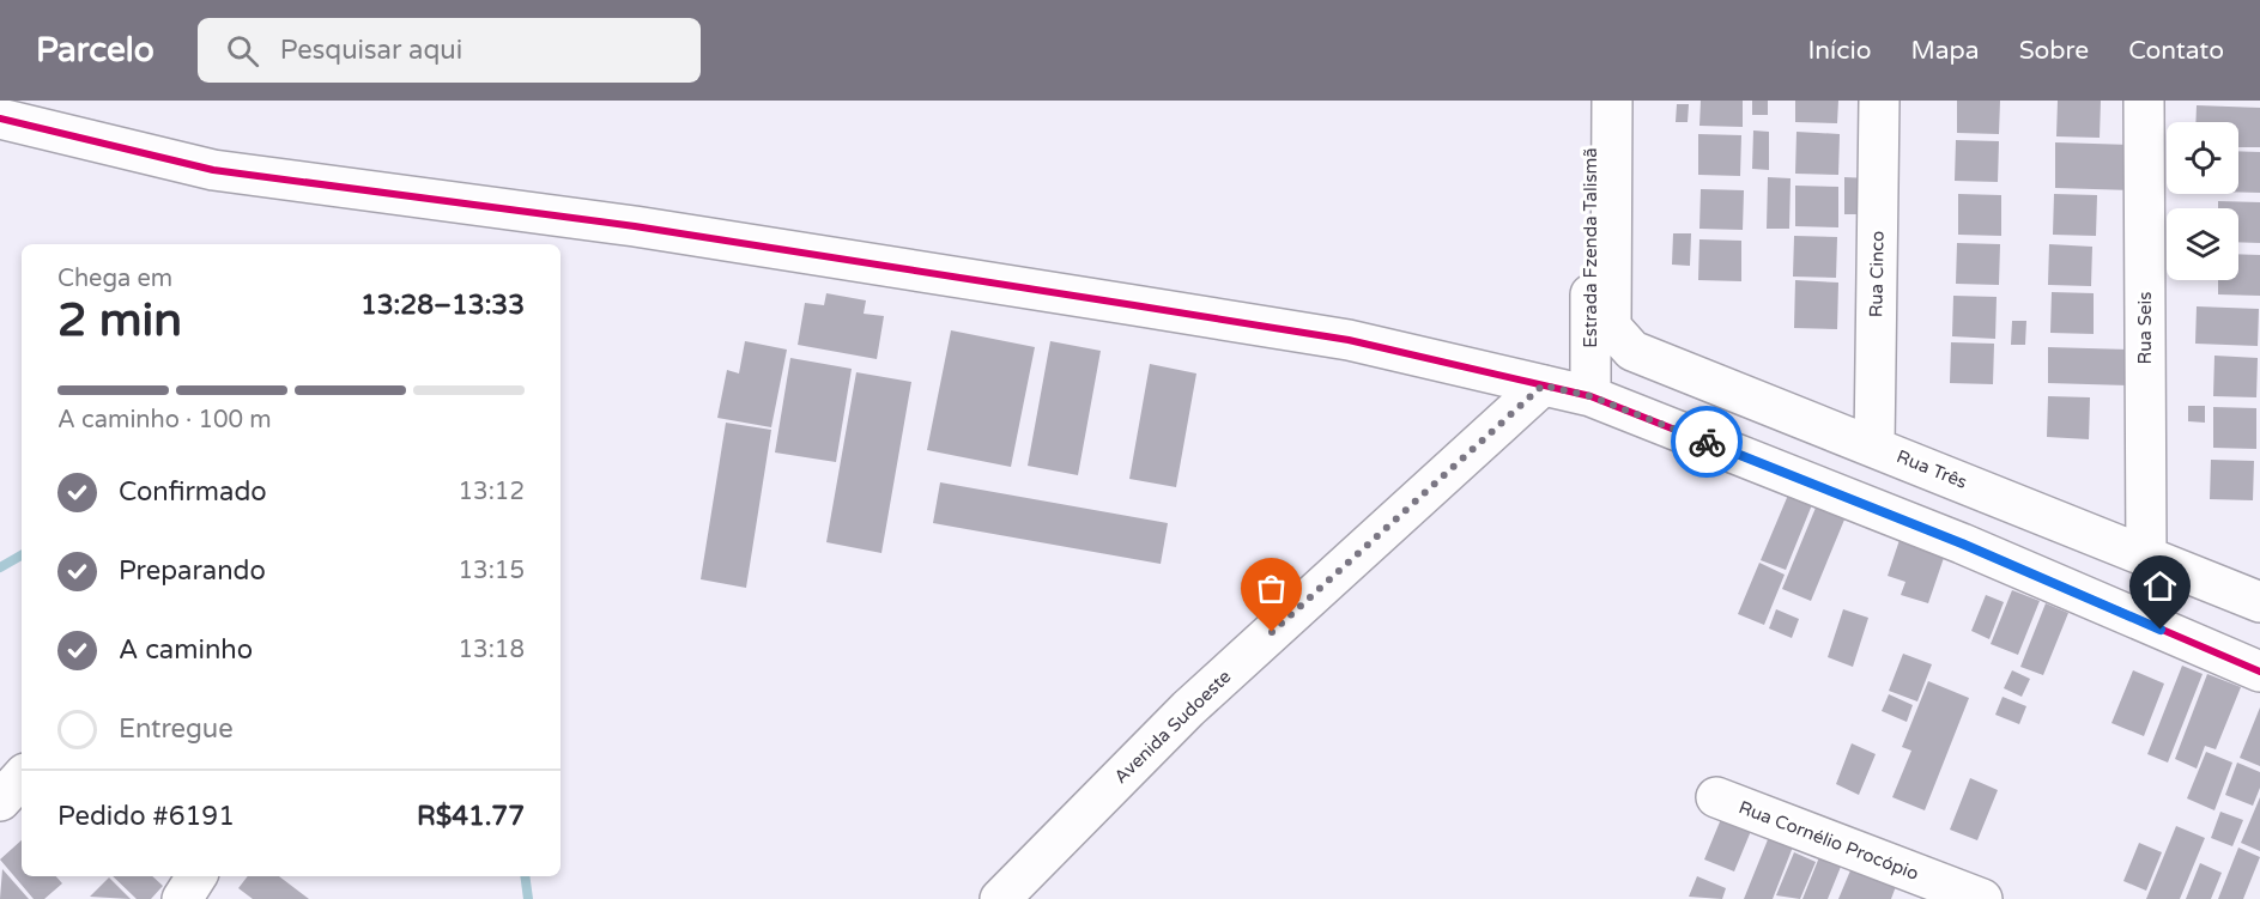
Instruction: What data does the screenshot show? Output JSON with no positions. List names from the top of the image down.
{
  "streets": {
    "street": [
      "Estrada Fzenda Talismã",
      "Rua Cinco",
      "Rua Seis",
      "Rua Três",
      "Avenida Sudoeste",
      "Rua Cornélio Procópio"
    ]
  },
  "crossings": [
    ["Rua Cinco", "Rua Três"],
    ["Rua Seis", "Rua Três"]
  ],
  "page": {
    "header": "Parcelo",
    "search": "Pesquisar aqui",
    "nav": [
      "Início",
      "Mapa",
      "Sobre",
      "Contato"
    ],
    "heading": ["2 min", "Chega em", "13:28–13:33"],
    "panel": ["Pedido #6191", "R$41.77"],
    "bar": "A caminho · 100 m",
    "list": [
      ["Confirmado", "13:12"],
      ["Preparando", "13:15"],
      ["A caminho", "13:18"],
      "Entregue"
    ]
  }
}
